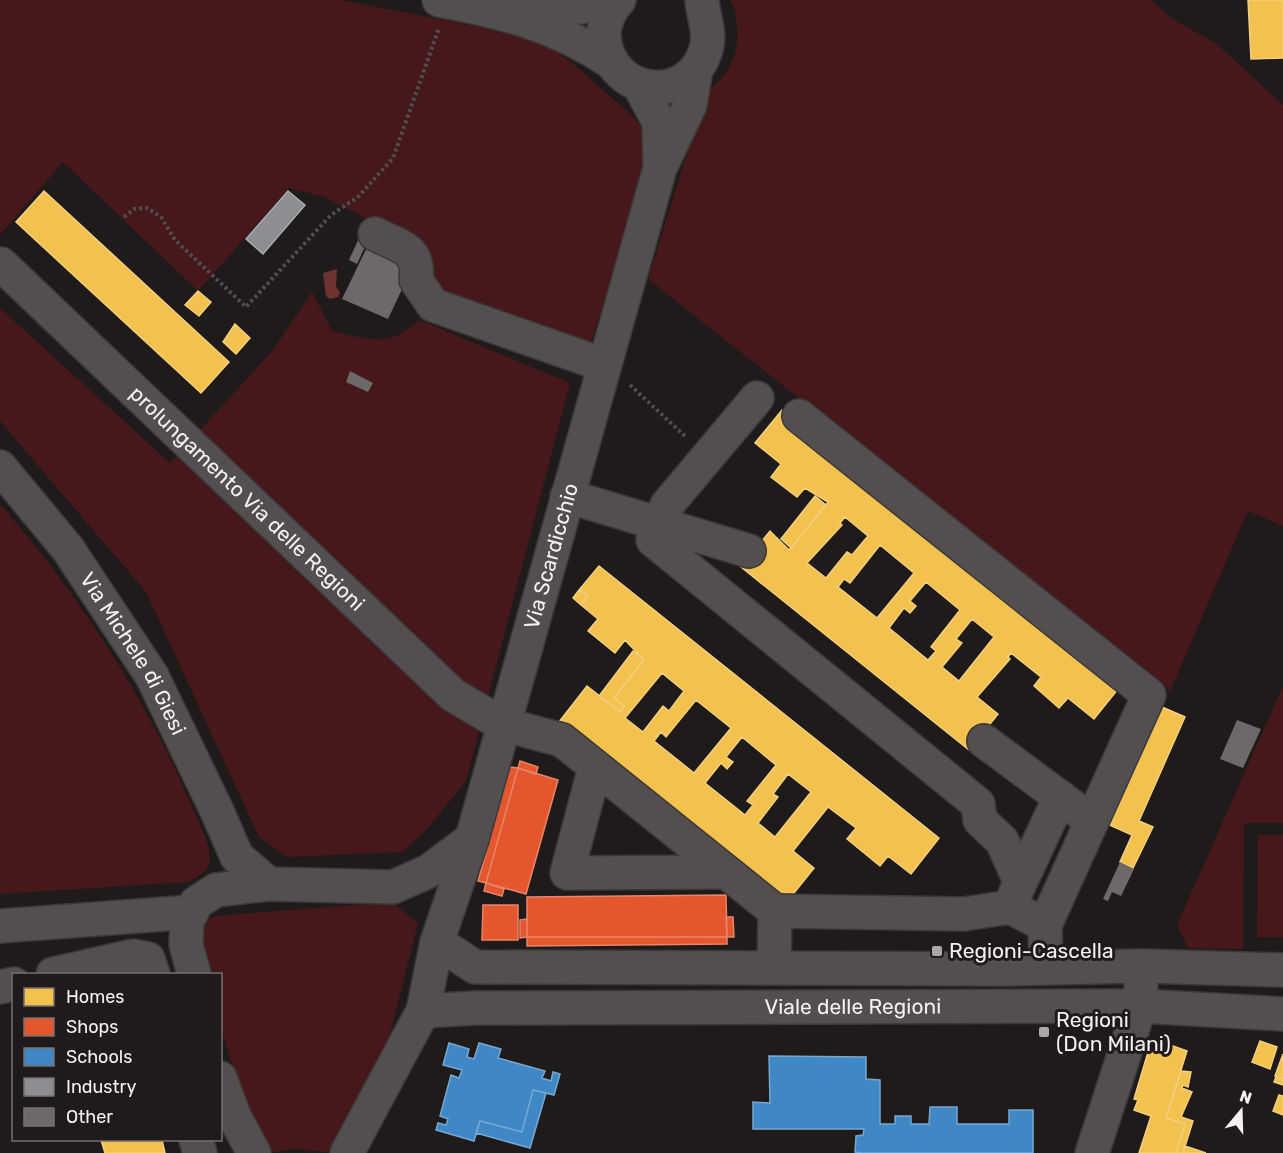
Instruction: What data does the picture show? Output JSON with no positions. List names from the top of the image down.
{
  "streets": {
    "street": [
      "prolungamento Via delle Regioni",
      "Via Scardicchio",
      "Via Michele di Giesi",
      "Viale delle Regioni"
    ]
  },
  "crossings": [
    ["prolungamento Via delle Regioni", "Via Scardicchio"],
    ["Via Scardicchio", "Viale delle Regioni"]
  ],
  "places": {
    "transit": ["Regioni-Cascella", "Regioni (Don Milani)"]
  },
  "legend": [
    "Homes",
    "Shops",
    "Schools",
    "Industry",
    "Other"
  ],
  "north": "top"
}
